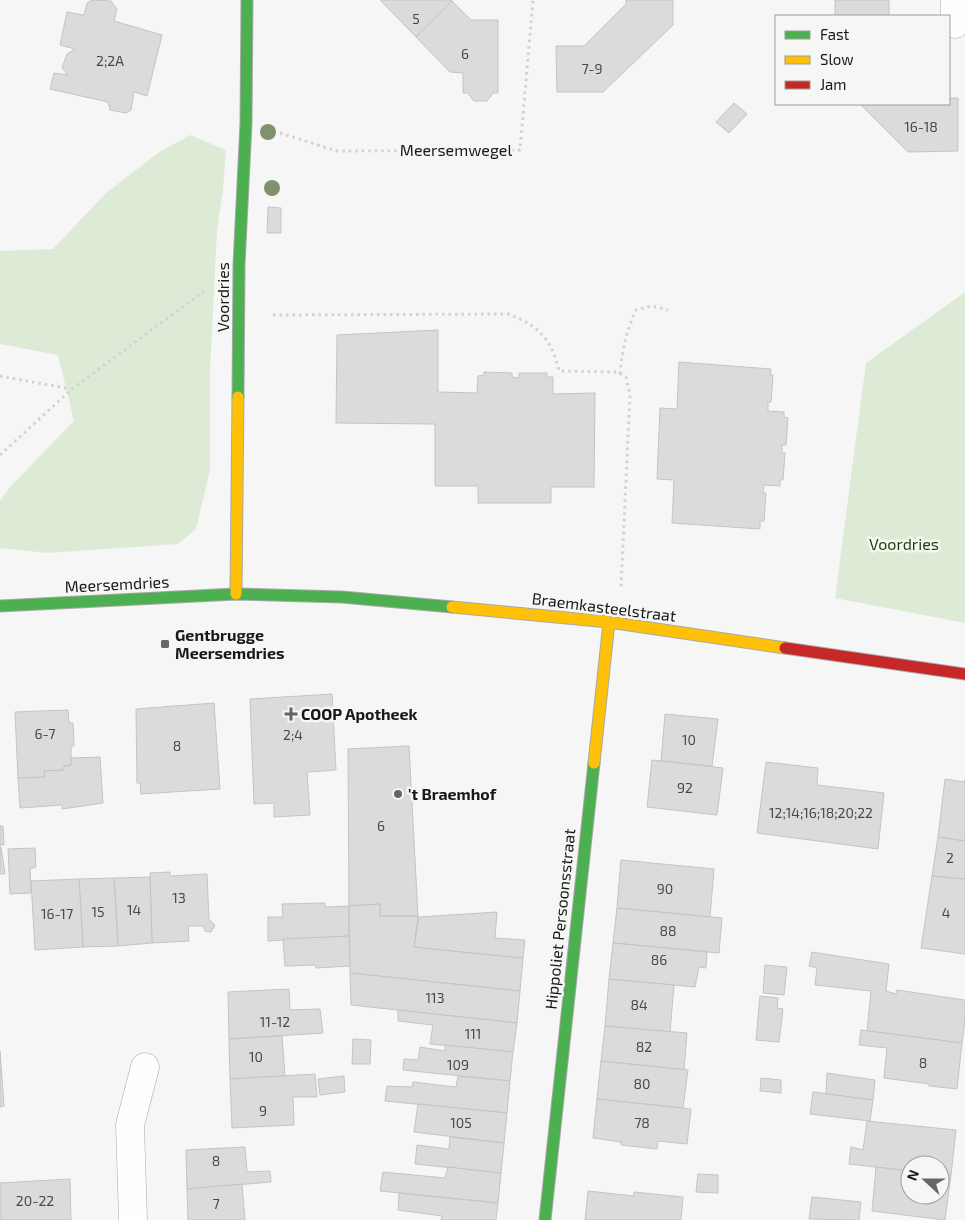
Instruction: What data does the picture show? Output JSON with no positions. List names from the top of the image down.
{
  "streets": {
    "street": [
      "Voordries",
      "Meersemdries",
      "Braemkasteelstraat",
      "Hippoliet Persoonsstraat"
    ],
    "path": ["Meersemwegel"]
  },
  "crossings": [
    ["Meersemwegel", "Voordries"],
    ["Voordries", "Meersemdries"],
    ["Voordries", "Braemkasteelstraat"],
    ["Meersemdries", "Braemkasteelstraat"],
    ["Braemkasteelstraat", "Hippoliet Persoonsstraat"]
  ],
  "parks": ["Voordries"],
  "places": {
    "transit": ["Gentbrugge Meersemdries"],
    "health": ["COOP Apotheek"],
    "other": ["'t Braemhof"]
  },
  "house_numbers": [
    "5",
    "6",
    "2;2A",
    "7-9",
    "16-18",
    "6-7",
    "2;4",
    "10",
    "8",
    "92",
    "12;14;16;18;20;22",
    "6",
    "2",
    "90",
    "13",
    "14",
    "15",
    "4",
    "16-17",
    "88",
    "86",
    "113",
    "84",
    "11-12",
    "111",
    "82",
    "10",
    "8",
    "109",
    "80",
    "9",
    "105",
    "78",
    "8",
    "20-22",
    "7"
  ],
  "legend": ["Fast", "Slow", "Jam"],
  "north": "left"
}
